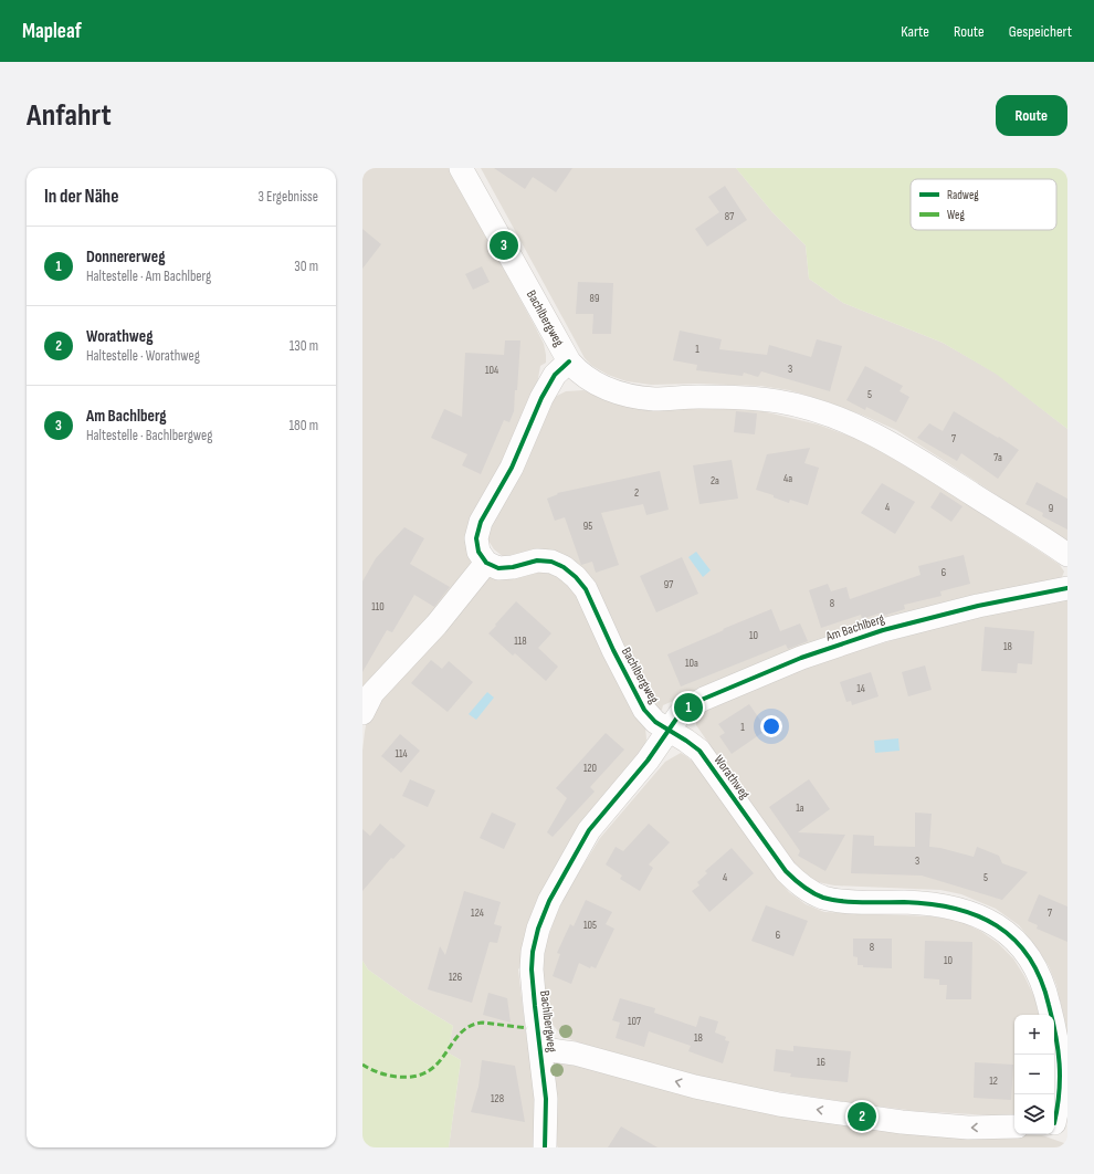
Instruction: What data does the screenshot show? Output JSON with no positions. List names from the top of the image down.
{
  "streets": {
    "street": ["Bachlbergweg", "Am Bachlberg", "Worathweg"]
  },
  "crossings": [
    ["Bachlbergweg", "Am Bachlberg"],
    ["Bachlbergweg", "Worathweg"],
    ["Am Bachlberg", "Worathweg"]
  ],
  "house_numbers": [
    "87",
    "89",
    "1",
    "3",
    "104",
    "5",
    "7",
    "7a",
    "4a",
    "2a",
    "2",
    "4",
    "9",
    "95",
    "6",
    "97",
    "8",
    "110",
    "10",
    "118",
    "18",
    "10a",
    "14",
    "1",
    "114",
    "120",
    "1a",
    "3",
    "4",
    "5",
    "124",
    "7",
    "105",
    "6",
    "8",
    "10",
    "126",
    "107",
    "18",
    "16",
    "12",
    "128"
  ],
  "legend": ["Radweg", "Weg"],
  "page": {
    "header": "Mapleaf",
    "nav": ["Karte", "Route", "Gespeichert"],
    "buttons": "Route",
    "title": "Anfahrt",
    "heading": ["In der Nähe", "3 Ergebnisse"],
    "list": [
      {
        "mark": "1",
        "name": "Donnererweg",
        "note": "Haltestelle · Am Bachlberg",
        "value": "30 m"
      },
      {
        "mark": "2",
        "name": "Worathweg",
        "note": "Haltestelle · Worathweg",
        "value": "130 m"
      },
      {
        "mark": "3",
        "name": "Am Bachlberg",
        "note": "Haltestelle · Bachlbergweg",
        "value": "180 m"
      }
    ],
    "pins": ["3", "1", "2"],
    "map_buttons": ["+", "−"]
  }
}
